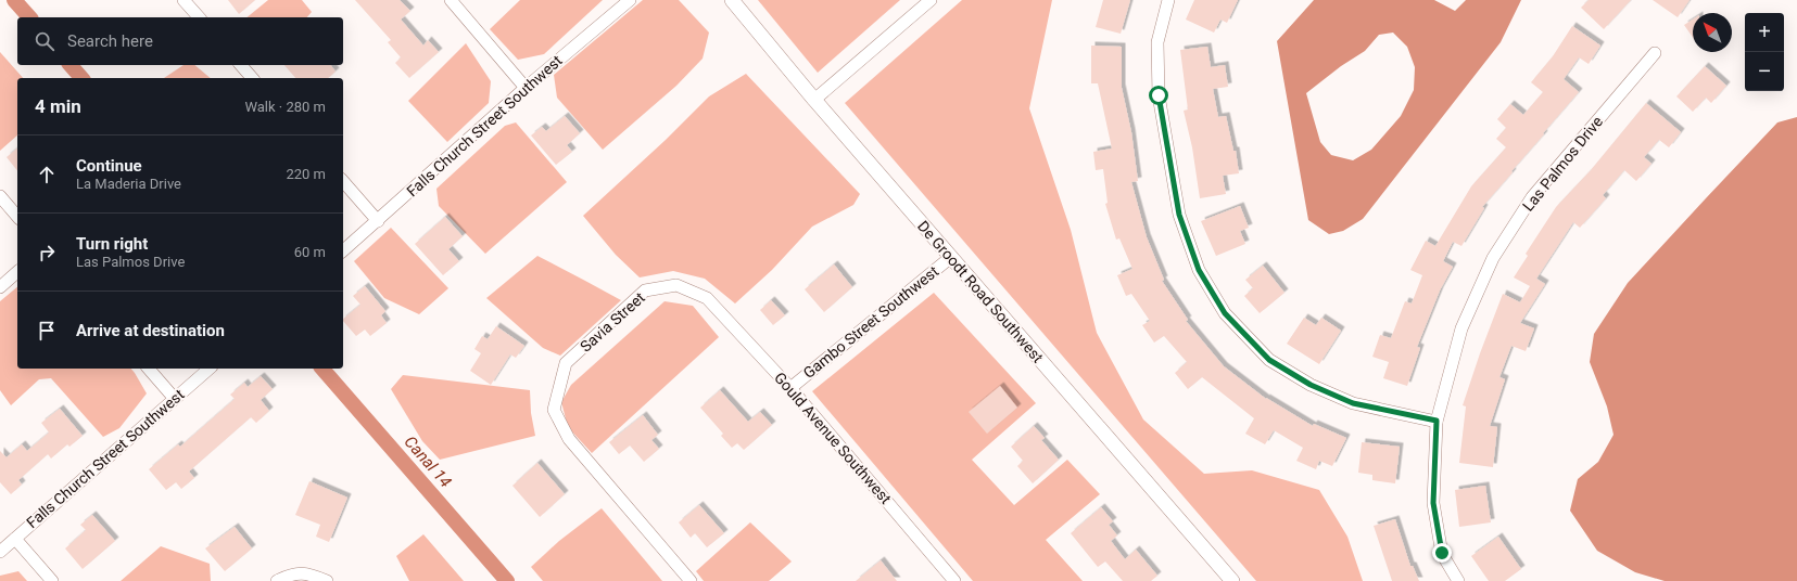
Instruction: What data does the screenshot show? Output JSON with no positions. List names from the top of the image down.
{
  "streets": {
    "street": [
      "Falls Church Street Southwest",
      "Las Palmos Drive",
      "De Groodt Road Southwest",
      "Savia Street",
      "Gambo Street Southwest",
      "Gould Avenue Southwest"
    ]
  },
  "crossings": [
    ["De Groodt Road Southwest", "Gambo Street Southwest"],
    ["Savia Street", "Gould Avenue Southwest"],
    ["Gambo Street Southwest", "Gould Avenue Southwest"]
  ],
  "water": ["Canal 14"],
  "north": "top left",
  "page": {
    "map_buttons": ["+", "−"],
    "search": "Search here",
    "heading": ["4 min", "Walk · 280 m"],
    "list": [
      ["Continue", "La Maderia Drive", "220 m"],
      ["Turn right", "Las Palmos Drive", "60 m"],
      "Arrive at destination"
    ]
  }
}
